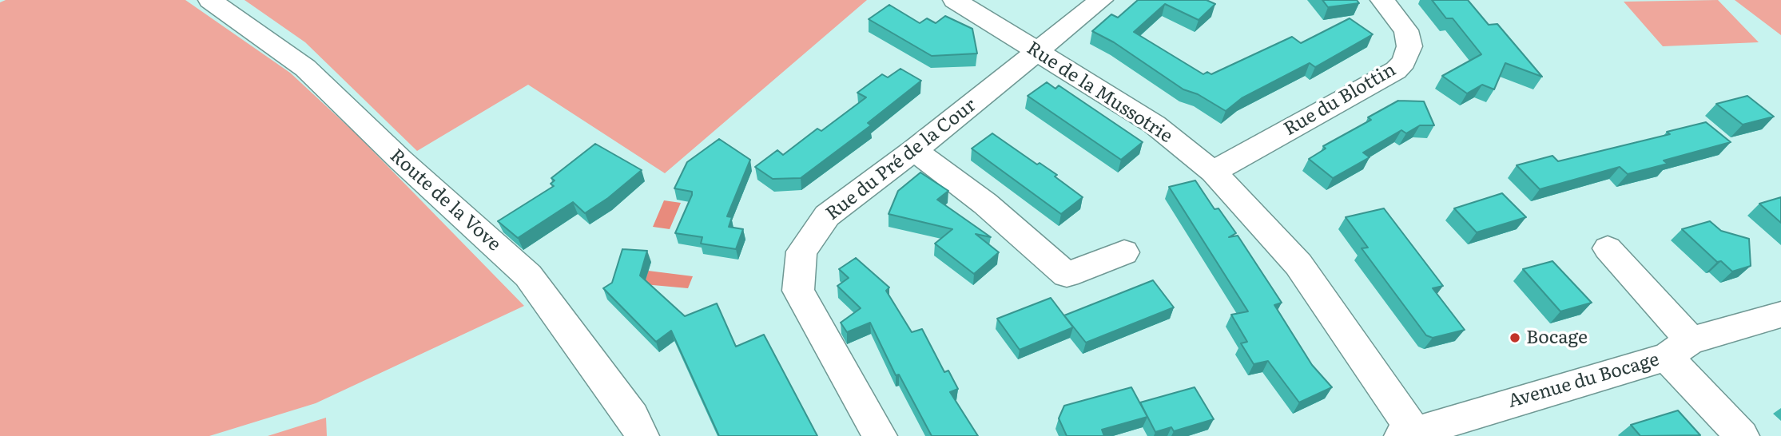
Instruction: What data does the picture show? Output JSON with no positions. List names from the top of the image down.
{
  "streets": {
    "street": [
      "Rue de la Mussotrie",
      "Rue du Blottin",
      "Rue du Pré de la Cour",
      "Route de la Vove",
      "Avenue du Bocage"
    ]
  },
  "crossings": [
    ["Rue de la Mussotrie", "Rue du Blottin"],
    ["Rue de la Mussotrie", "Rue du Pré de la Cour"],
    ["Rue de la Mussotrie", "Avenue du Bocage"]
  ],
  "places": ["Bocage"]
}
